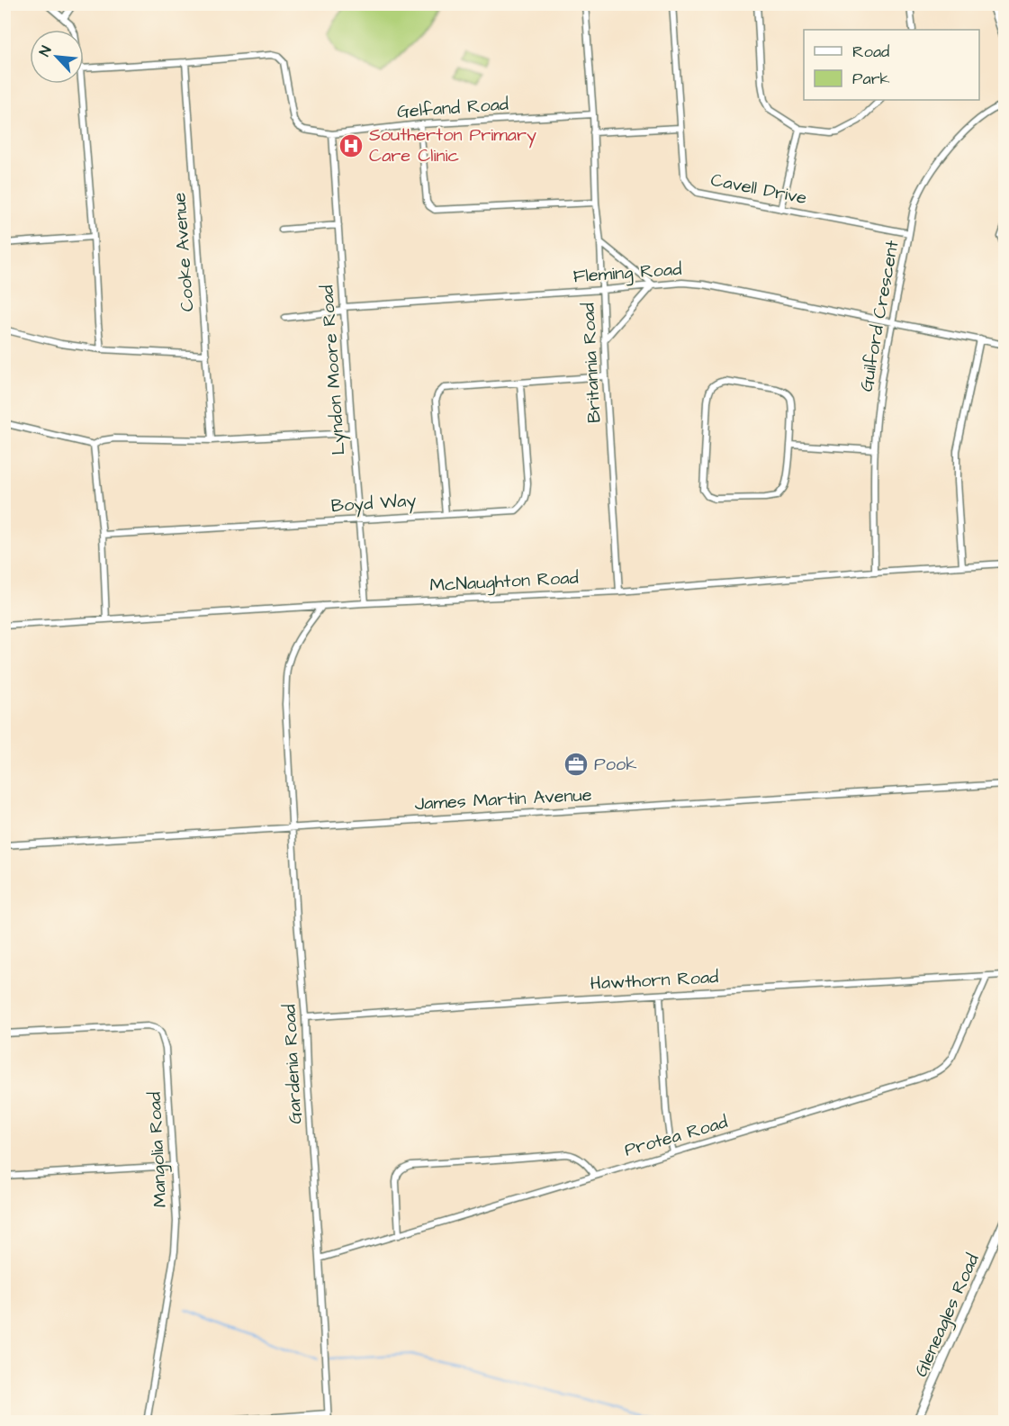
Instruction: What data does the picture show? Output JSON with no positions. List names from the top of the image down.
{
  "streets": {
    "street": [
      "Gelfand Road",
      "Cavell Drive",
      "Cooke Avenue",
      "Fleming Road",
      "Guilford Crescent",
      "Britannia Road",
      "Lyndon Moore Road",
      "Boyd Way",
      "McNaughton Road",
      "James Martin Avenue",
      "Hawthorn Road",
      "Gardenia Road",
      "Protea Road",
      "Mangolia Road",
      "Gleneagles Road"
    ]
  },
  "crossings": [
    ["Gelfand Road", "Cooke Avenue"],
    ["Gelfand Road", "Britannia Road"],
    ["Gelfand Road", "Lyndon Moore Road"],
    ["Cavell Drive", "Guilford Crescent"],
    ["Fleming Road", "Guilford Crescent"],
    ["Fleming Road", "Britannia Road"],
    ["Fleming Road", "Lyndon Moore Road"],
    ["Guilford Crescent", "McNaughton Road"],
    ["Britannia Road", "McNaughton Road"],
    ["Lyndon Moore Road", "Boyd Way"],
    ["Lyndon Moore Road", "McNaughton Road"],
    ["McNaughton Road", "Gardenia Road"],
    ["James Martin Avenue", "Gardenia Road"],
    ["Hawthorn Road", "Gardenia Road"],
    ["Hawthorn Road", "Protea Road"],
    ["Gardenia Road", "Protea Road"]
  ],
  "places": {
    "hospital": ["Southerton Primary Care Clinic"],
    "office": ["Pook"]
  },
  "legend": ["Road", "Park"],
  "north": "top left"
}
